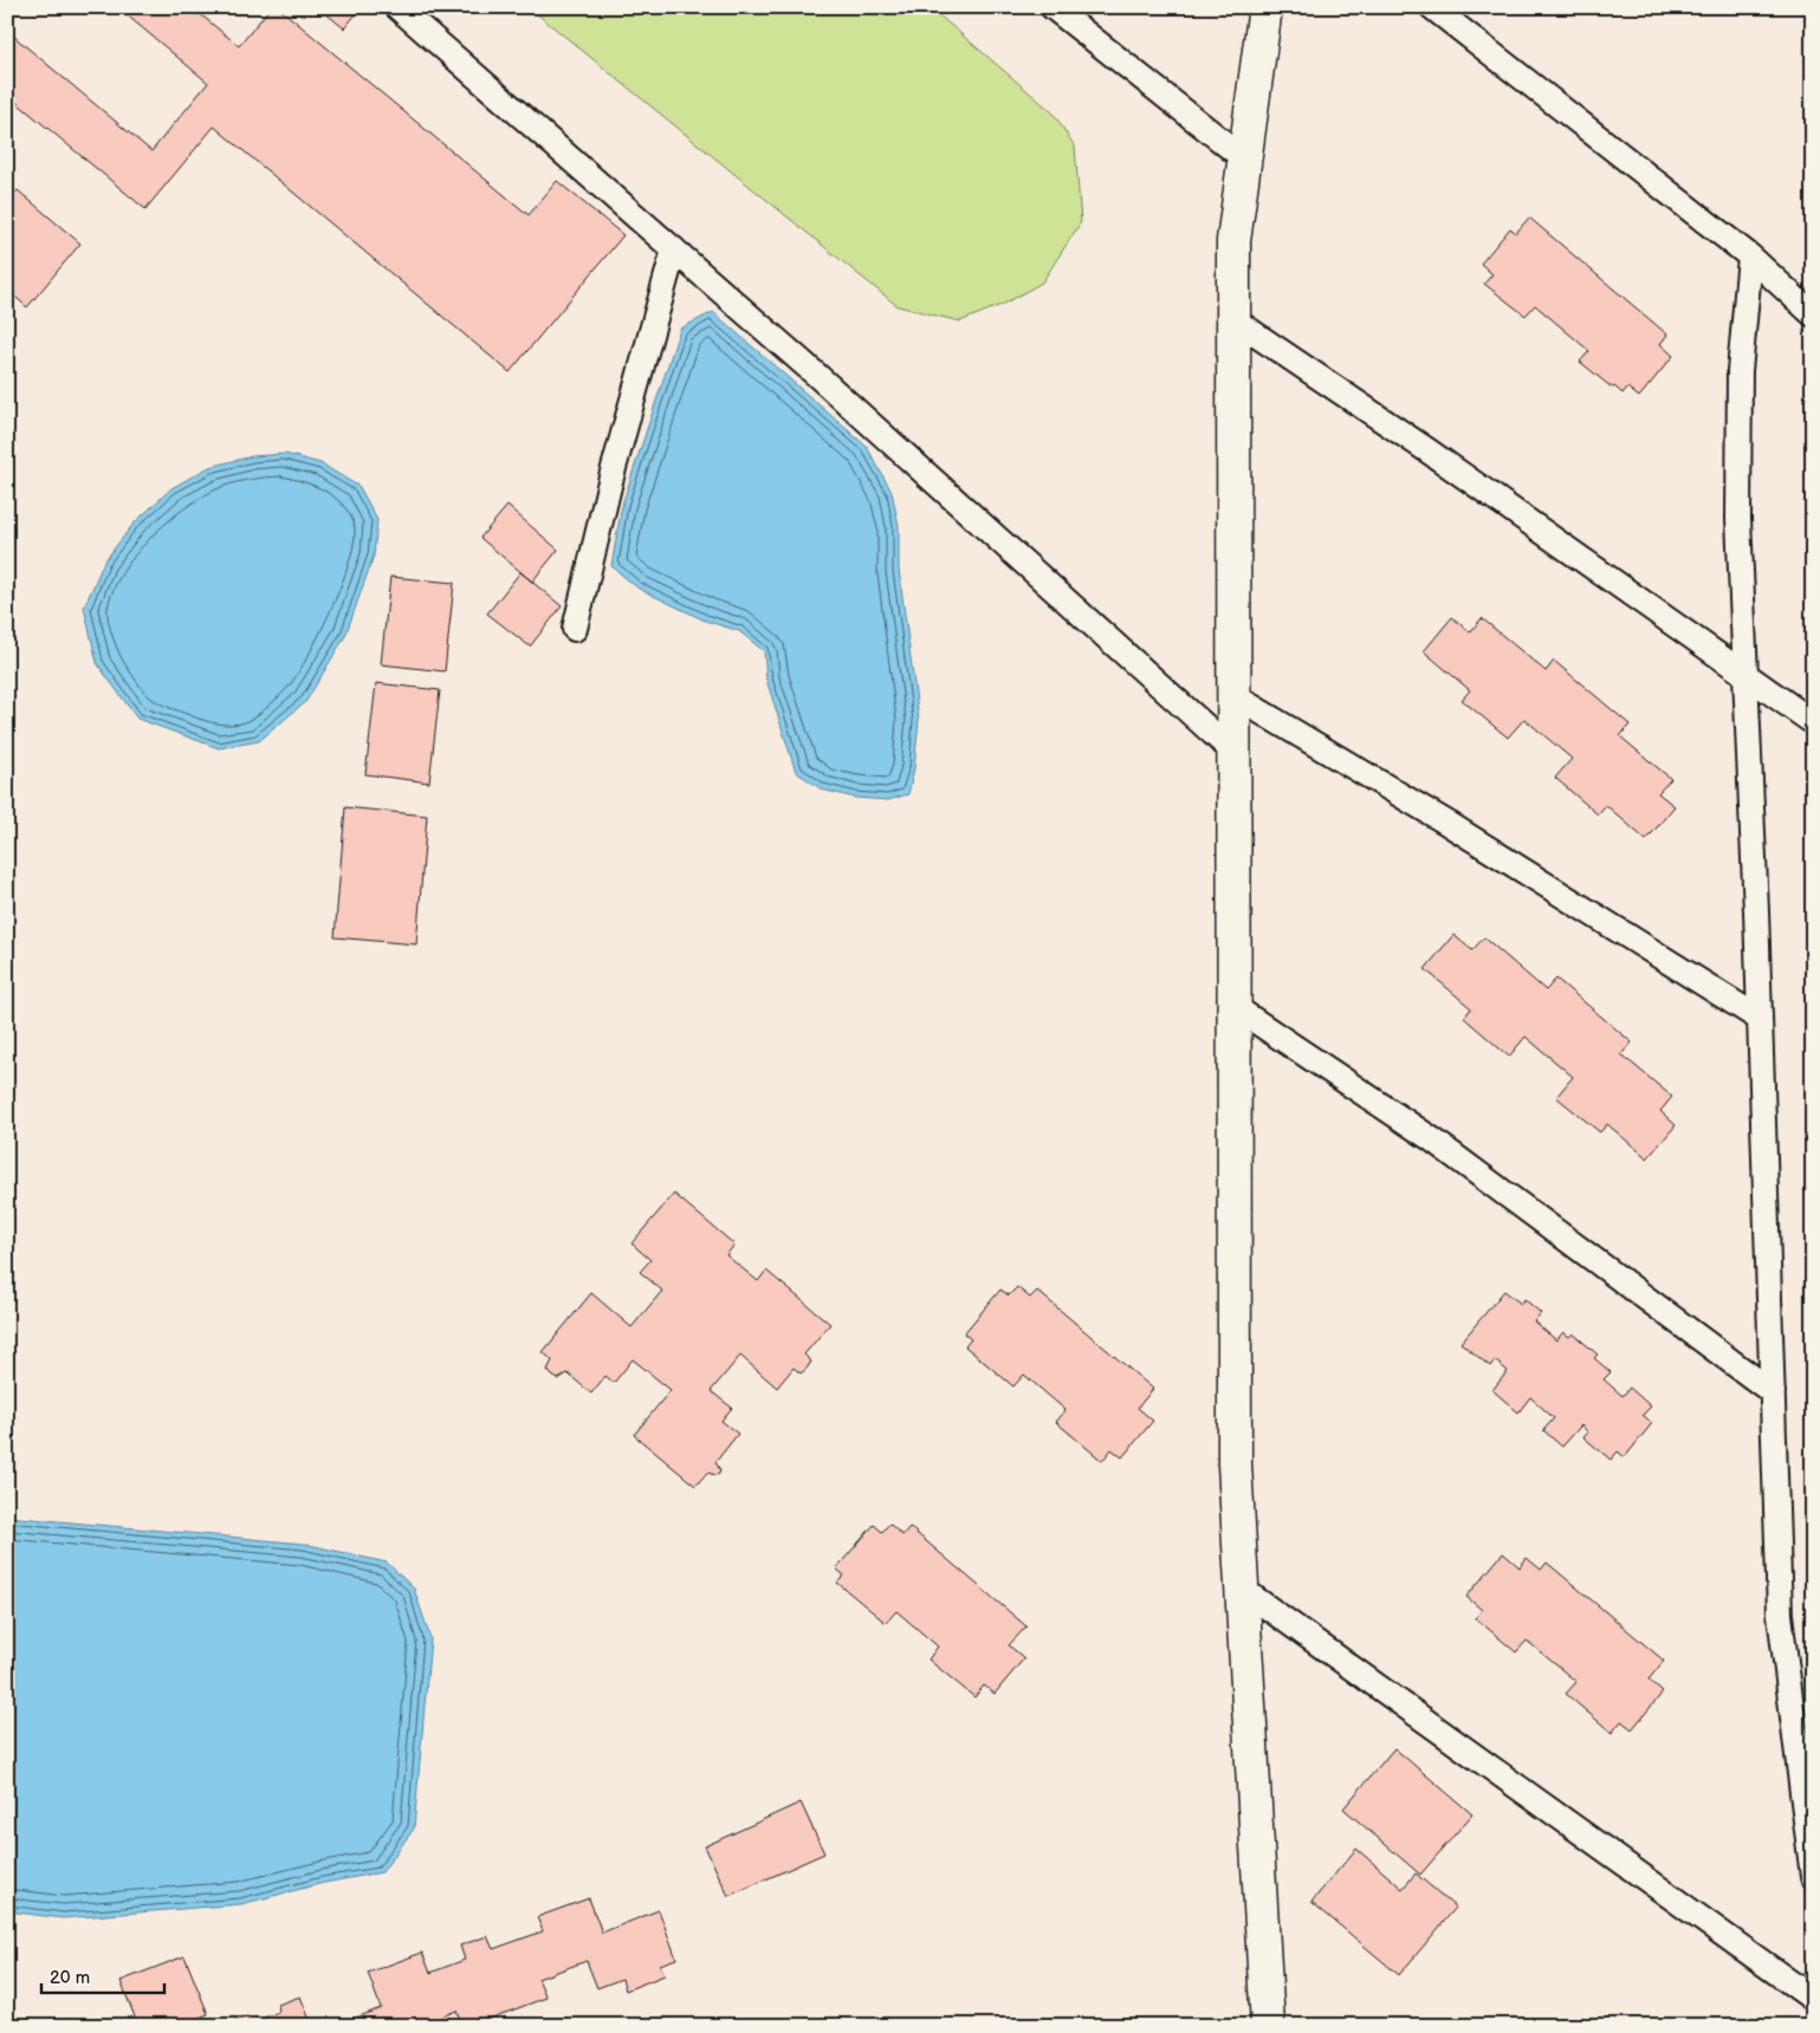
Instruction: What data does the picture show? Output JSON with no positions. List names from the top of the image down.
{
  "scale_bar": "20 m"
}
